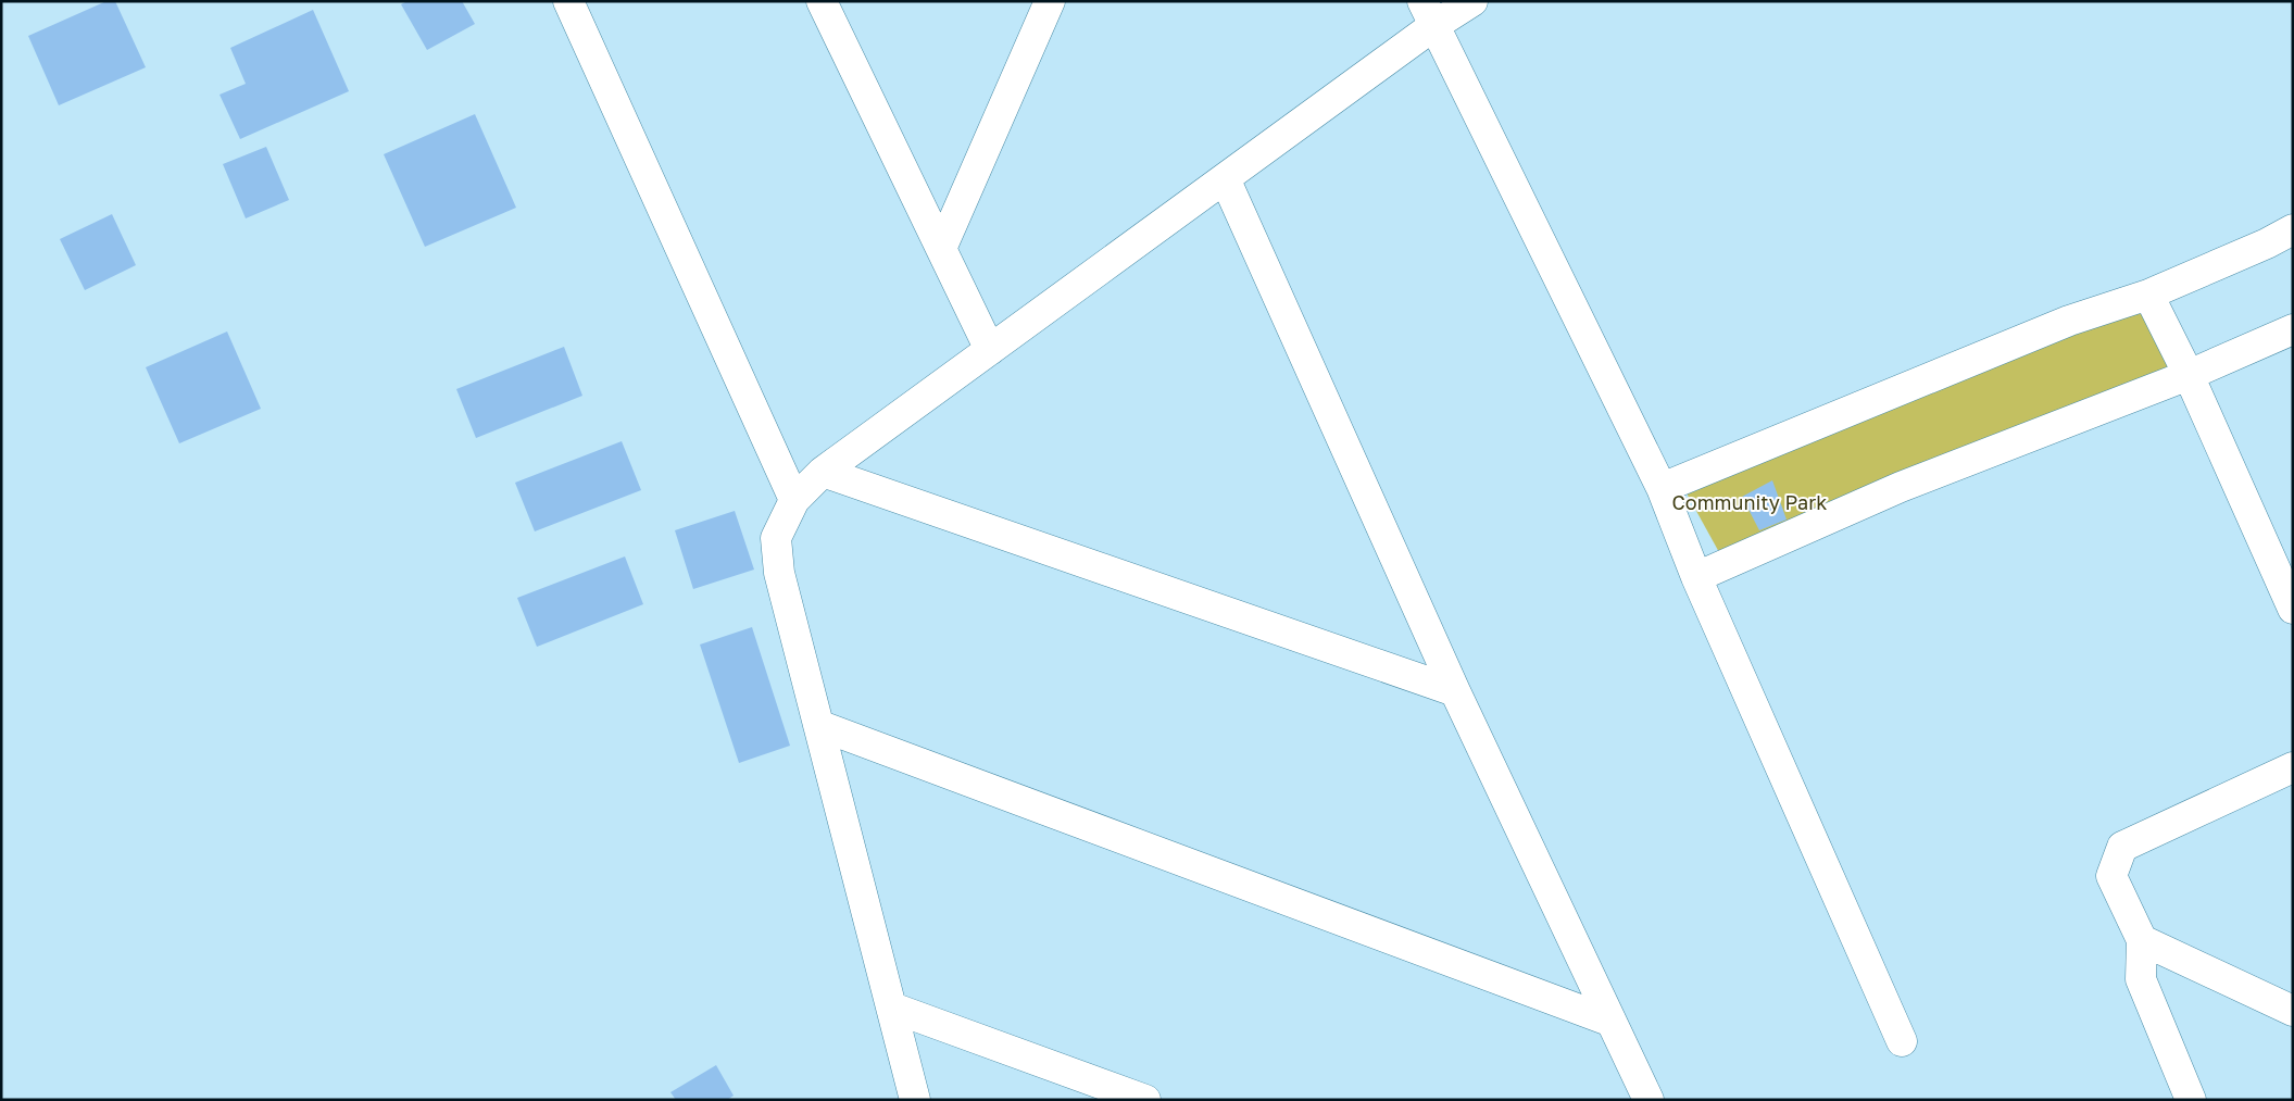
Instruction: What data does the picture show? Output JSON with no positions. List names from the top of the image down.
{
  "parks": ["Community Park"]
}
